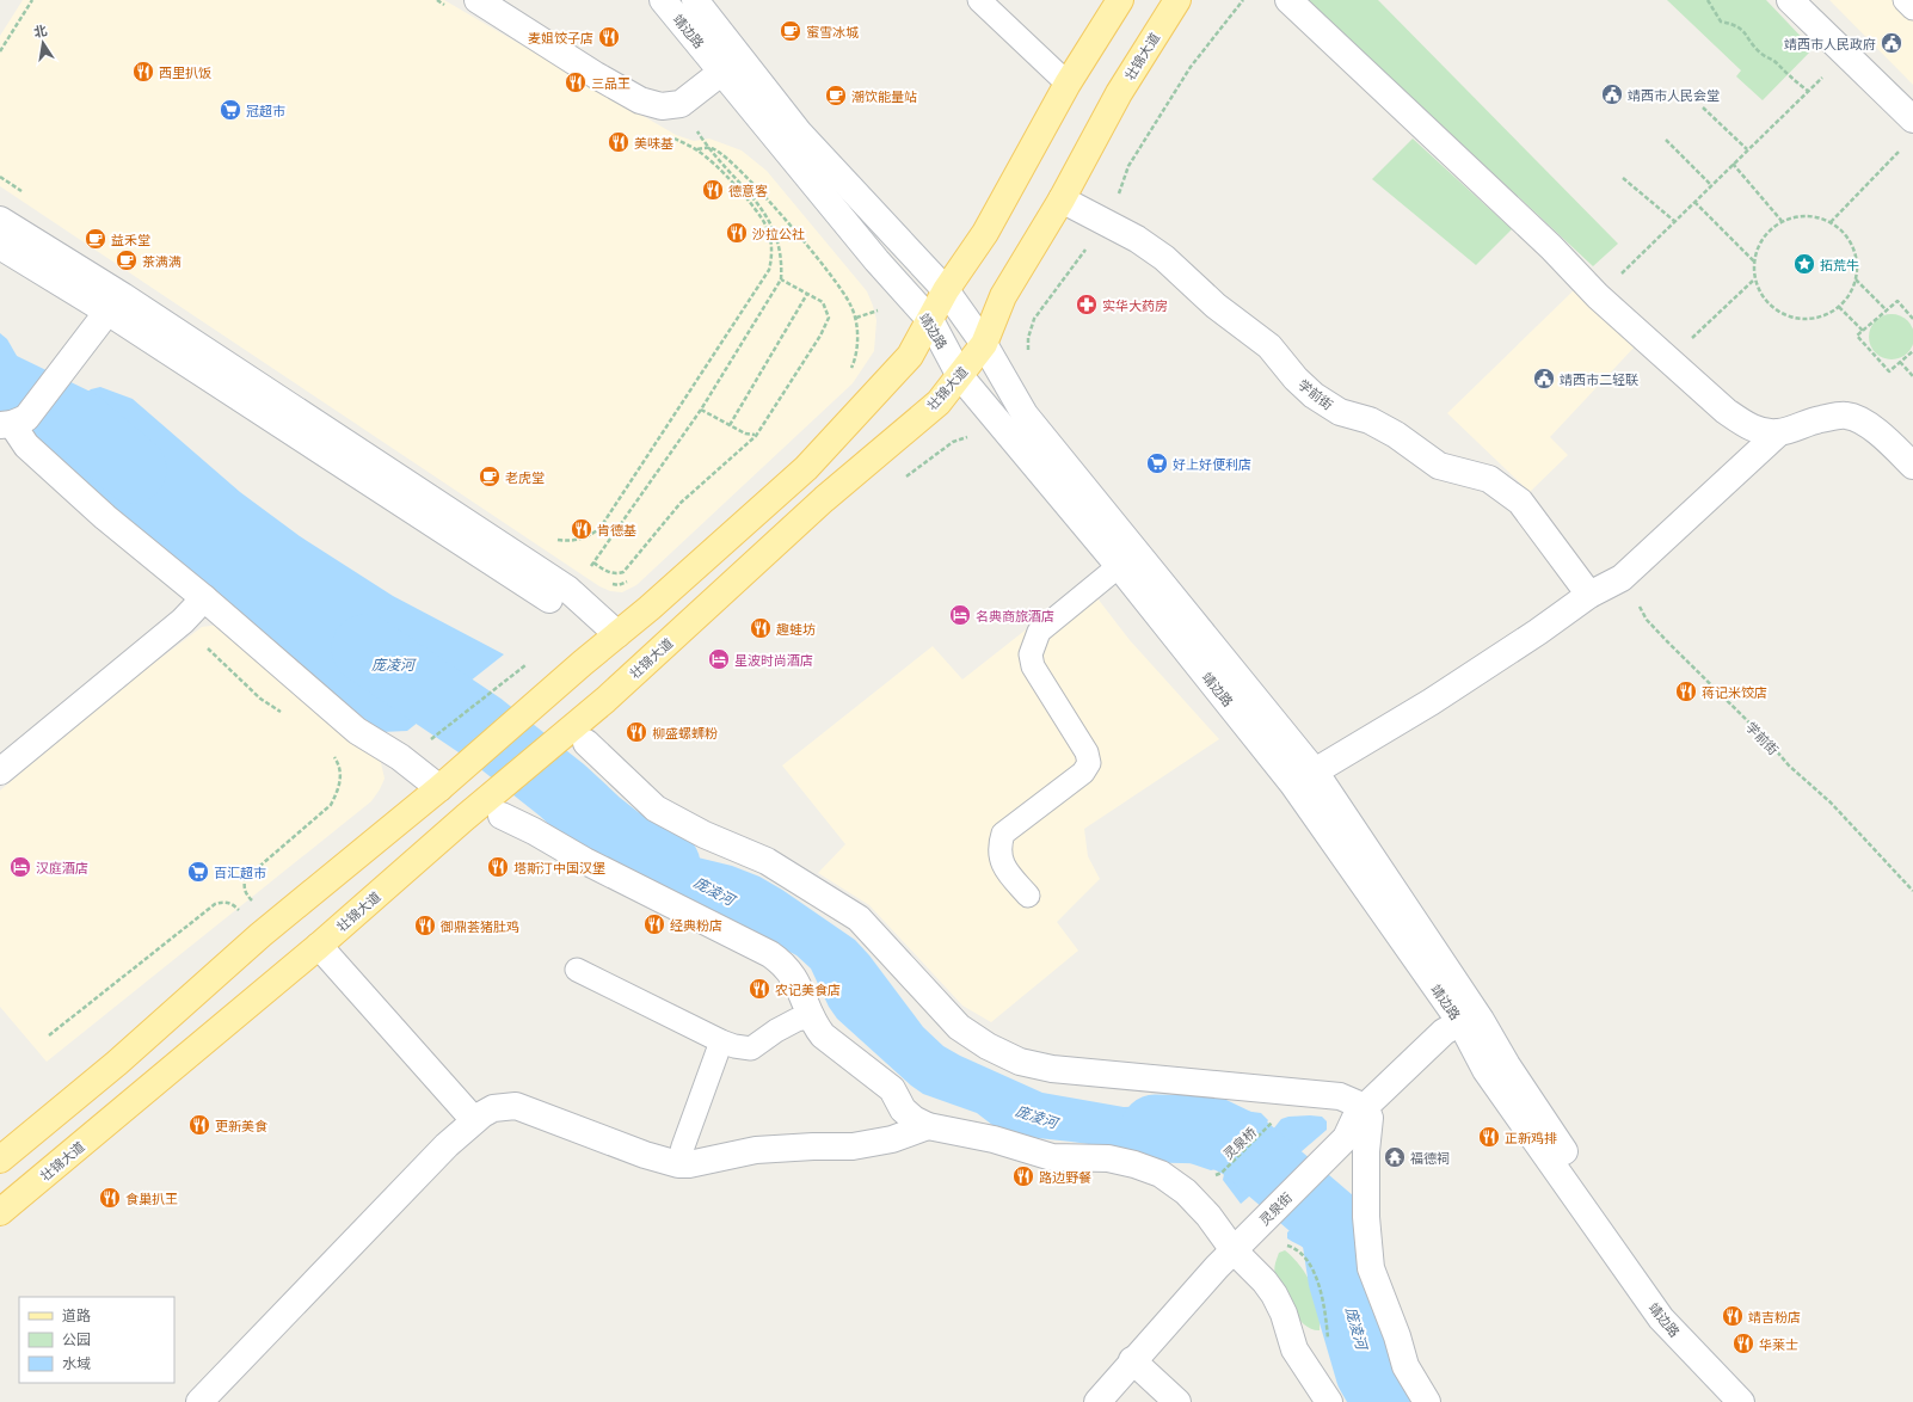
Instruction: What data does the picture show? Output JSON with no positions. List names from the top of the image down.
{
  "streets": {
    "main road": ["壮锦大道"],
    "street": ["靖边路", "学前街", "灵泉街"],
    "path": ["灵泉桥"]
  },
  "crossings": [
    ["靖边路", "壮锦大道"],
    ["靖边路", "灵泉街"],
    ["壮锦大道", "学前街"]
  ],
  "water": ["庞凌河"],
  "places": {
    "cafe": [
      "蜜雪冰城",
      "潮饮能量站",
      "益禾堂",
      "茶满满",
      "老虎堂"
    ],
    "restaurant": [
      "麦姐饺子店",
      "西里扒饭",
      "三品王",
      "美味基",
      "德意客",
      "沙拉公社",
      "肯德基",
      "趣蛙坊",
      "蒋记米饺店",
      "柳盛螺蛳粉",
      "塔斯汀中国汉堡",
      "经典粉店",
      "御鼎荟猪肚鸡",
      "农记美食店",
      "更新美食",
      "正新鸡排",
      "路边野餐",
      "食巢扒王",
      "靖吉粉店",
      "华莱士"
    ],
    "public building": ["靖西市人民政府", "靖西市人民会堂", "靖西市二轻联"],
    "supermarket": ["冠超市", "好上好便利店", "百汇超市"],
    "place": ["拓荒牛"],
    "pharmacy": ["实华大药房"],
    "hotel": ["名典商旅酒店", "星波时尚酒店", "汉庭酒店"],
    "temple": ["福德祠"]
  },
  "legend": ["道路", "公园", "水域"],
  "north": "top"
}
